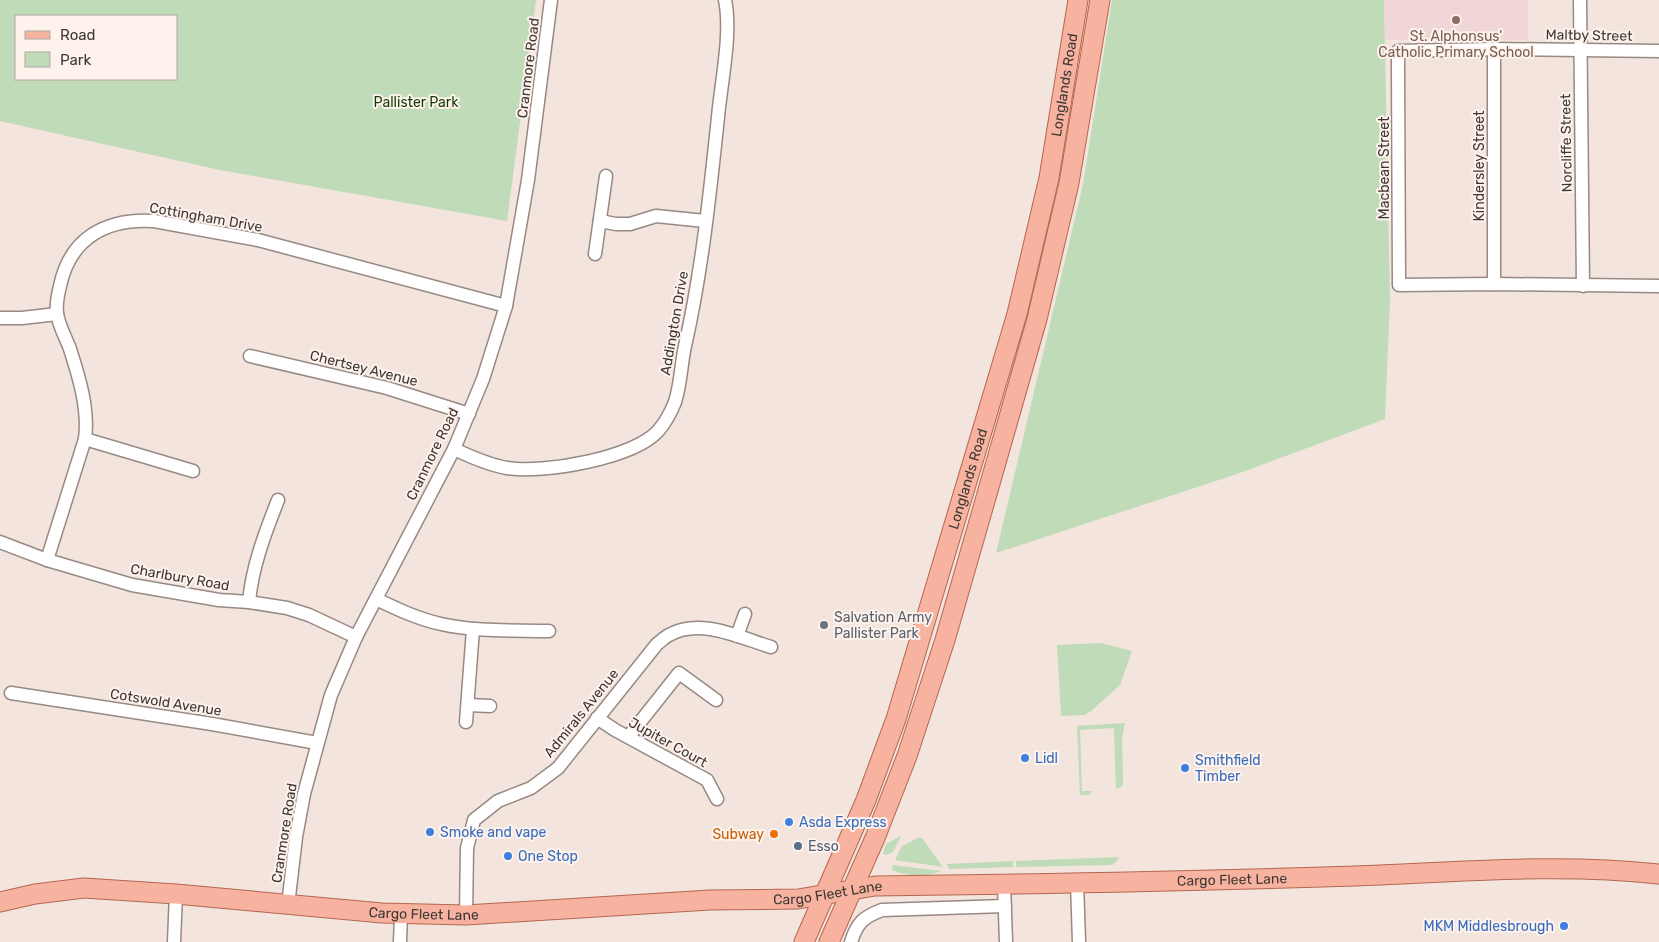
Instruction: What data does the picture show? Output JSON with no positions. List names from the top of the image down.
{
  "streets": {
    "main road": ["Longlands Road", "Cargo Fleet Lane"],
    "street": [
      "Maltby Street",
      "Cranmore Road",
      "Norcliffe Street",
      "Kindersley Street",
      "Macbean Street",
      "Cottingham Drive",
      "Addington Drive",
      "Chertsey Avenue",
      "Charlbury Road",
      "Cotswold Avenue",
      "Admirals Avenue",
      "Jupiter Court"
    ]
  },
  "crossings": [
    ["Maltby Street", "Norcliffe Street"],
    ["Maltby Street", "Kindersley Street"],
    ["Maltby Street", "Macbean Street"],
    ["Cranmore Road", "Cottingham Drive"],
    ["Cranmore Road", "Addington Drive"],
    ["Cranmore Road", "Chertsey Avenue"],
    ["Cranmore Road", "Charlbury Road"],
    ["Cranmore Road", "Cotswold Avenue"],
    ["Cranmore Road", "Cargo Fleet Lane"],
    ["Longlands Road", "Cargo Fleet Lane"],
    ["Kindersley Street", "Macbean Street"],
    ["Cottingham Drive", "Charlbury Road"],
    ["Admirals Avenue", "Jupiter Court"],
    ["Admirals Avenue", "Cargo Fleet Lane"]
  ],
  "parks": ["Pallister Park"],
  "places": [
    "St. Alphonsus' Catholic Primary School",
    "Salvation Army Pallister Park",
    "Lidl",
    "Smithfield Timber",
    "Asda Express",
    "Smoke and vape",
    "Subway",
    "Esso",
    "One Stop",
    "MKM Middlesbrough"
  ],
  "legend": ["Road", "Park"]
}
